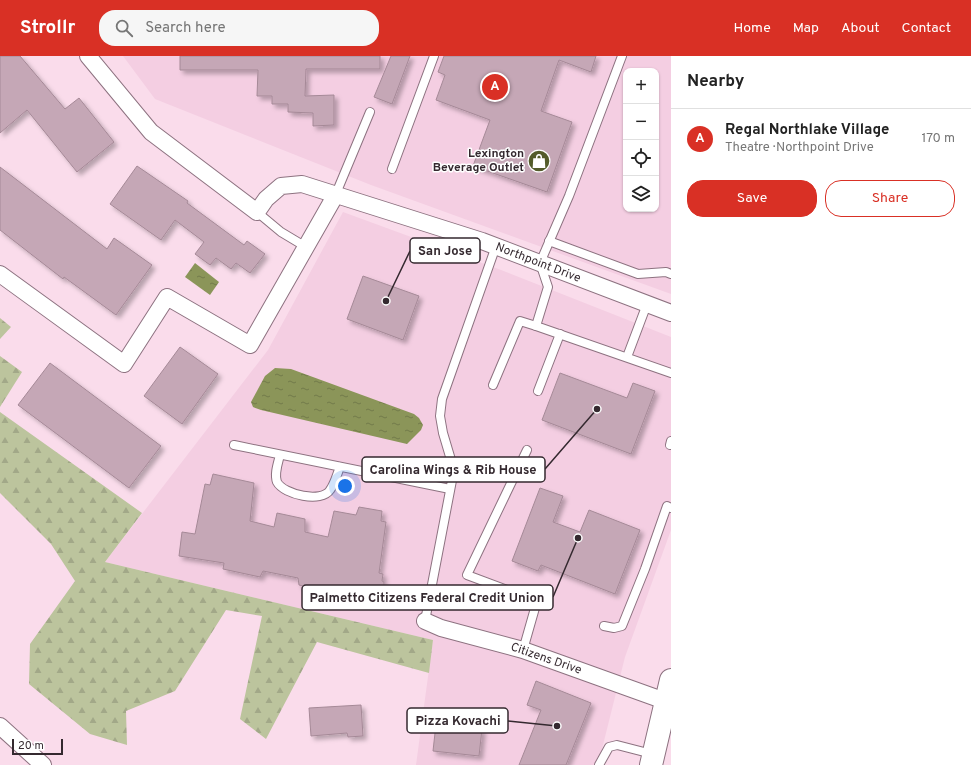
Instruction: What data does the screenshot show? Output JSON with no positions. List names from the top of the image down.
{
  "streets": {
    "street": ["Northpoint Drive", "Citizens Drive"]
  },
  "places": {
    "shop": ["Lexington Beverage Outlet"],
    "other": [
      "San Jose",
      "Carolina Wings & Rib House",
      "Palmetto Citizens Federal Credit Union",
      "Pizza Kovachi"
    ]
  },
  "scale_bar": "20 m",
  "page": {
    "header": "Strollr",
    "search": "Search here",
    "nav": [
      "Home",
      "Map",
      "About",
      "Contact"
    ],
    "heading": "Nearby",
    "map_buttons": ["+", "−"],
    "pins": "A",
    "list": [
      {
        "mark": "A",
        "name": "Regal Northlake Village",
        "note": "Theatre · Northpoint Drive",
        "value": "170 m"
      }
    ],
    "buttons": ["Save", "Share"],
    "scale": "20 m"
  }
}
